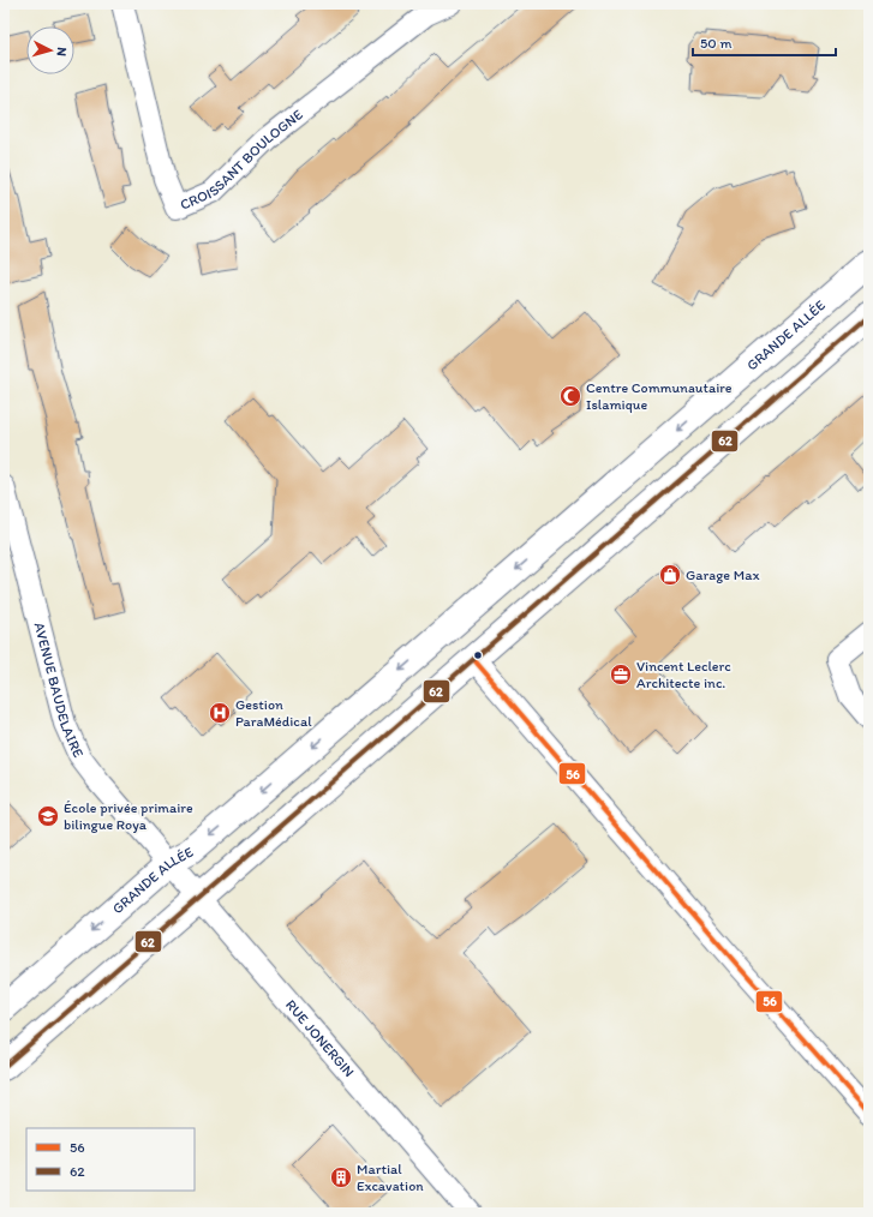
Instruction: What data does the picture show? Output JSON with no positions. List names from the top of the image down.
{
  "streets": {
    "main road": ["GRANDE ALLÉE"],
    "street": ["CROISSANT BOULOGNE", "AVENUE BAUDELAIRE", "RUE JONERGIN"]
  },
  "crossings": [
    ["GRANDE ALLÉE", "AVENUE BAUDELAIRE"],
    ["GRANDE ALLÉE", "RUE JONERGIN"],
    ["AVENUE BAUDELAIRE", "RUE JONERGIN"]
  ],
  "places": {
    "mosque": ["Centre Communautaire Islamique"],
    "shop": ["Garage Max"],
    "office": ["Vincent Leclerc Architecte inc."],
    "hospital": ["Gestion ParaMédical"],
    "school or university": ["École privée primaire bilingue Roya"],
    "building": ["Martial Excavation"]
  },
  "lines": ["transit line 62", "transit line 56"],
  "legend": ["56", "62"],
  "scale_bar": "50 m",
  "north": "right"
}
